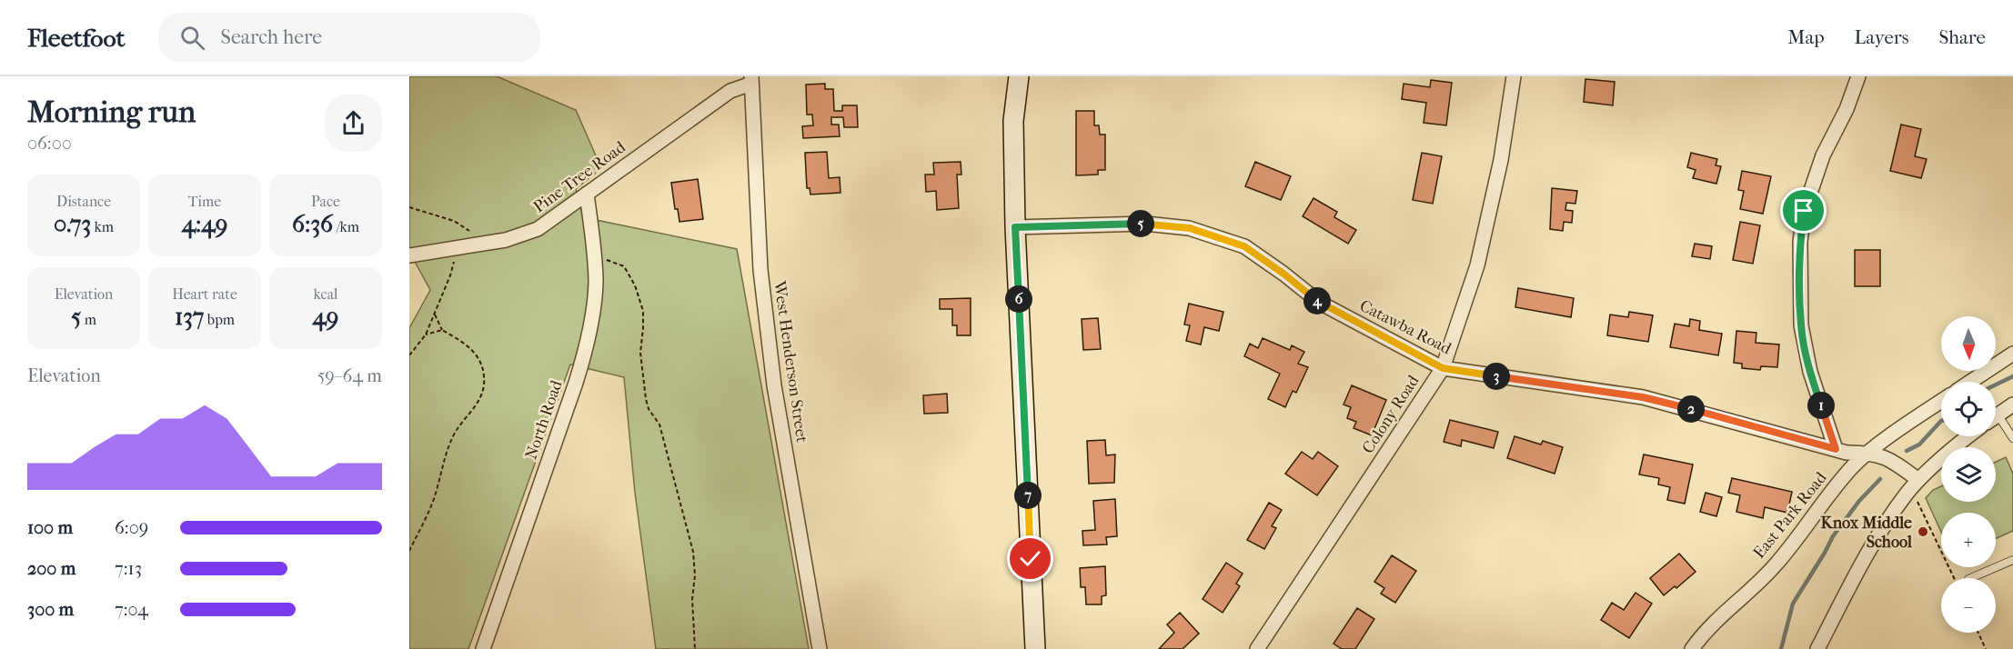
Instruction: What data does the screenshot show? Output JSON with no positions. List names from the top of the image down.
{
  "streets": {
    "street": [
      "Pine Tree Road",
      "Catawba Road",
      "West Henderson Street",
      "Colony Road",
      "North Road",
      "East Park Road"
    ]
  },
  "crossings": [
    ["Pine Tree Road", "West Henderson Street"],
    ["Pine Tree Road", "North Road"],
    ["Catawba Road", "Colony Road"],
    ["Catawba Road", "East Park Road"]
  ],
  "places": ["Knox Middle School"],
  "north": "bottom",
  "page": {
    "header": "Fleetfoot",
    "search": "Search here",
    "nav": ["Map", "Layers", "Share"],
    "heading": ["Morning run", "06:00"],
    "stats": [
      ["Distance", "0.73 km"],
      ["Time", "4:49"],
      ["Pace", "6:36 /km"],
      ["Elevation", "5 m"],
      ["Heart rate", "137 bpm"],
      ["kcal", "49"]
    ],
    "pins": [
      "5",
      "6",
      "4",
      "3",
      "1",
      "2",
      "7"
    ],
    "map_buttons": ["+", "−"],
    "chart": ["Elevation", "59–64 m"],
    "list": [
      {
        "name": "100 m",
        "note": "6:09"
      },
      {
        "name": "200 m",
        "note": "7:13"
      },
      {
        "name": "300 m",
        "note": "7:04"
      }
    ]
  }
}
